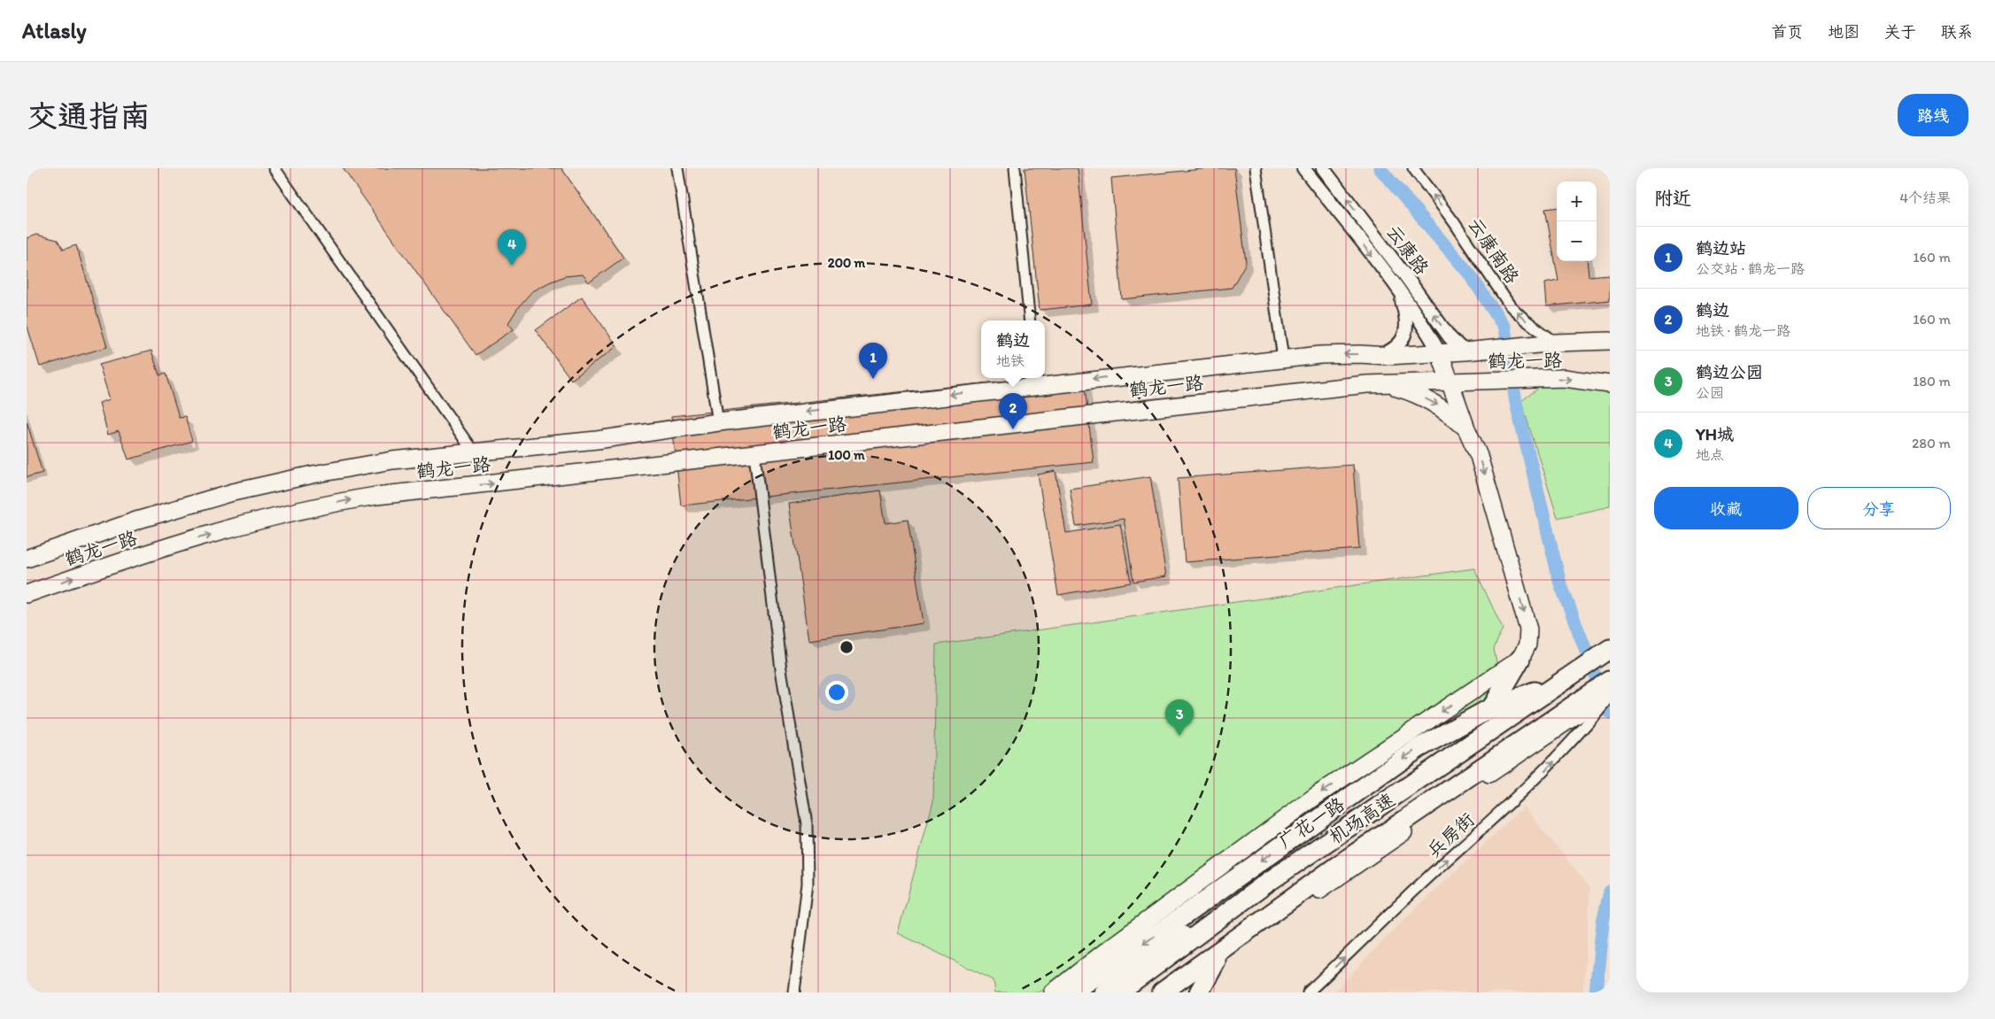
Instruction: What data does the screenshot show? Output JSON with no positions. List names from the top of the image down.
{
  "streets": {
    "highway": ["鹤龙一路", "机场高速", "广花一路"],
    "street": ["云康路", "云康南路", "兵房街"]
  },
  "crossings": [
    ["云康路", "鹤龙一路"],
    ["云康南路", "鹤龙一路"]
  ],
  "one_way": ["云康南路", "兵房街"],
  "page": {
    "header": "Atlasly",
    "nav": [
      "首页",
      "地图",
      "关于",
      "联系"
    ],
    "buttons": [
      "路线",
      ["收藏", "分享"]
    ],
    "title": "交通指南",
    "heading": ["附近", "4个结果"],
    "map_buttons": ["+", "−"],
    "list": [
      {
        "mark": "1",
        "name": "鹤边站",
        "note": "公交站 · 鹤龙一路",
        "value": "160 m"
      },
      {
        "mark": "2",
        "name": "鹤边",
        "note": "地铁 · 鹤龙一路",
        "value": "160 m"
      },
      {
        "mark": "3",
        "name": "鹤边公园",
        "note": "公园",
        "value": "180 m"
      },
      {
        "mark": "4",
        "name": "YH城",
        "note": "地点",
        "value": "280 m"
      }
    ],
    "pins": [
      "4",
      "1",
      "2",
      "3"
    ],
    "popup": ["鹤边", "地铁"]
  },
  "rings": ["200 m", "100 m"]
}
